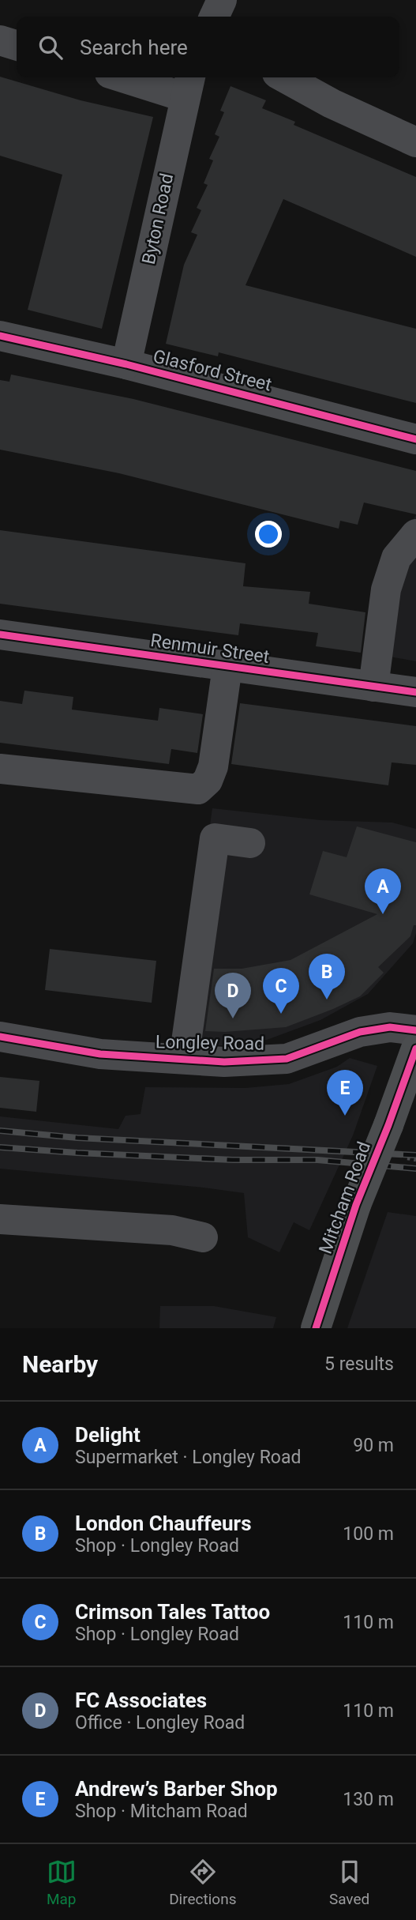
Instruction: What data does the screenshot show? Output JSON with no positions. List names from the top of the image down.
{
  "streets": {
    "main road": ["Mitcham Road"],
    "street": [
      "Byton Road",
      "Glasford Street",
      "Renmuir Street",
      "Longley Road"
    ]
  },
  "crossings": [
    ["Byton Road", "Glasford Street"]
  ],
  "page": {
    "search": "Search here",
    "pins": [
      "A",
      "B",
      "C",
      "D",
      "E"
    ],
    "heading": ["Nearby", "5 results"],
    "list": [
      {
        "mark": "A",
        "name": "Delight",
        "note": "Supermarket · Longley Road",
        "value": "90 m"
      },
      {
        "mark": "B",
        "name": "London Chauffeurs",
        "note": "Shop · Longley Road",
        "value": "100 m"
      },
      {
        "mark": "C",
        "name": "Crimson Tales Tattoo",
        "note": "Shop · Longley Road",
        "value": "110 m"
      },
      {
        "mark": "D",
        "name": "FC Associates",
        "note": "Office · Longley Road",
        "value": "110 m"
      },
      {
        "mark": "E",
        "name": "Andrew’s Barber Shop",
        "note": "Shop · Mitcham Road",
        "value": "130 m"
      }
    ],
    "nav": ["Map", "Directions", "Saved"]
  }
}
